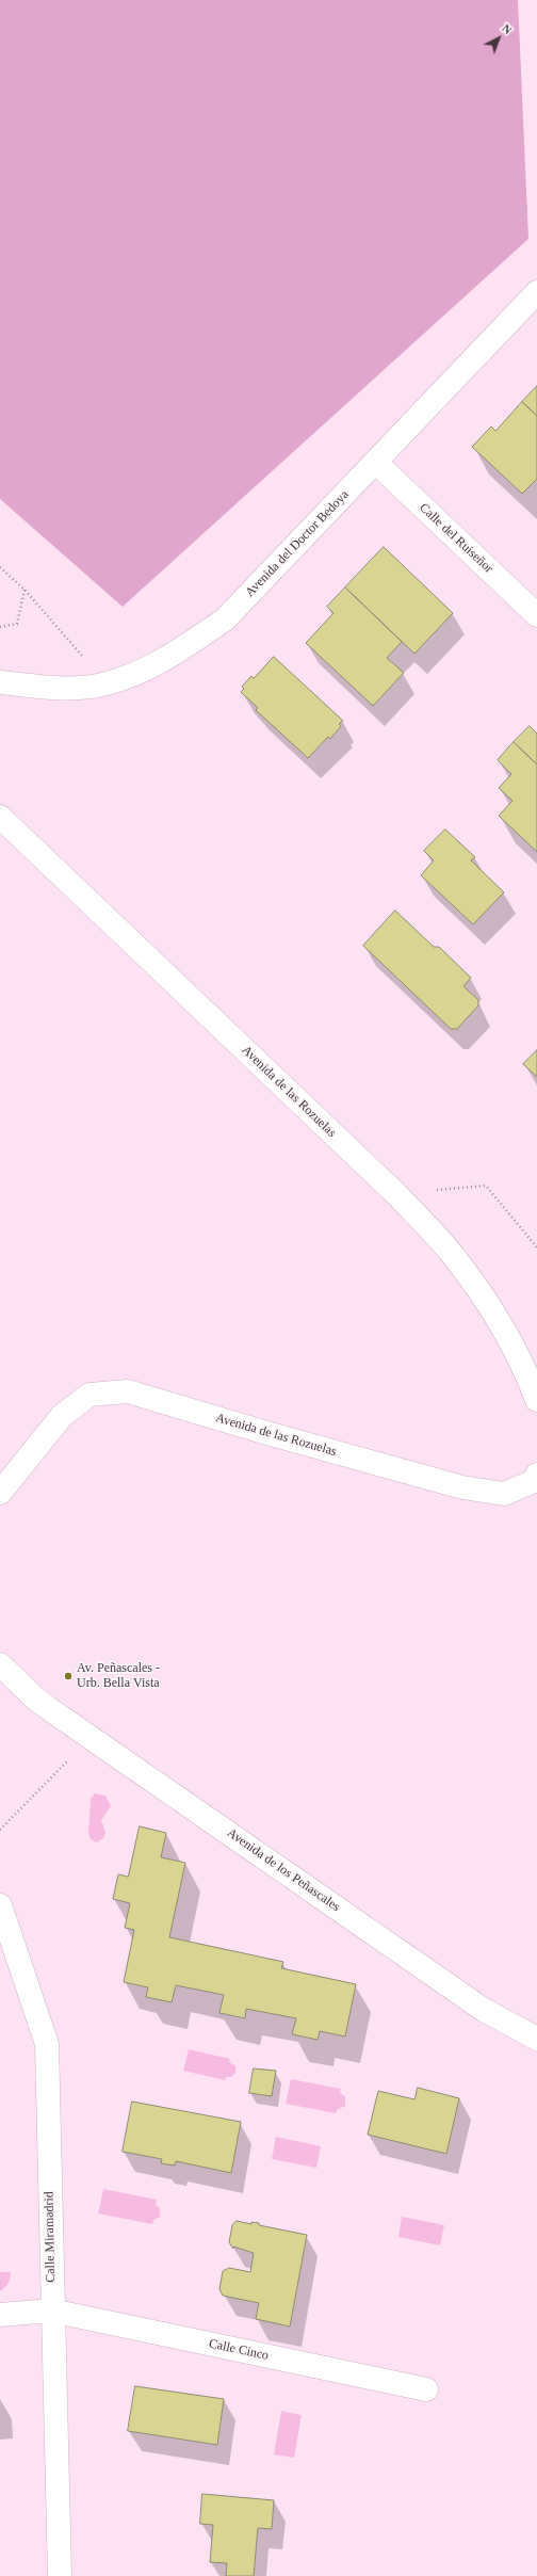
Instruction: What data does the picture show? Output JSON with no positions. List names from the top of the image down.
{
  "streets": {
    "street": [
      "Calle del Ruiseñor",
      "Avenida del Doctor Bedoya",
      "Avenida de las Rozuelas",
      "Avenida de los Peñascales",
      "Calle Miramadrid",
      "Calle Cinco"
    ]
  },
  "crossings": [
    ["Calle del Ruiseñor", "Avenida del Doctor Bedoya"],
    ["Calle Miramadrid", "Calle Cinco"]
  ],
  "places": ["Av. Peñascales - Urb. Bella Vista"],
  "north": "top right"
}
